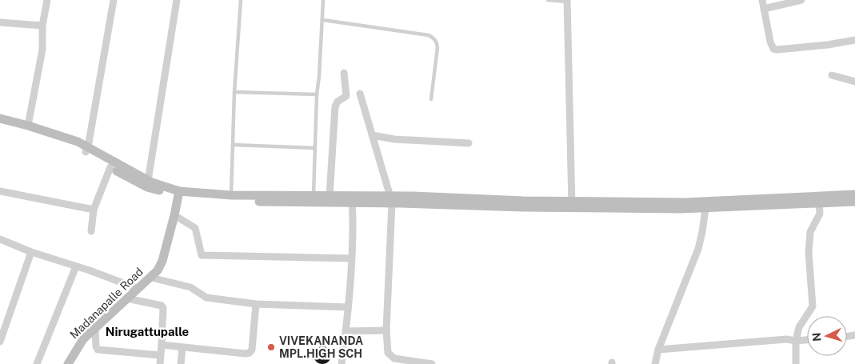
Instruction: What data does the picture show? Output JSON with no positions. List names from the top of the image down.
{
  "streets": {
    "main road": ["Madanapalle Road"]
  },
  "districts": ["Nirugattupalle"],
  "places": ["VIVEKANANDA MPL.HIGH SCH"],
  "north": "left"
}
